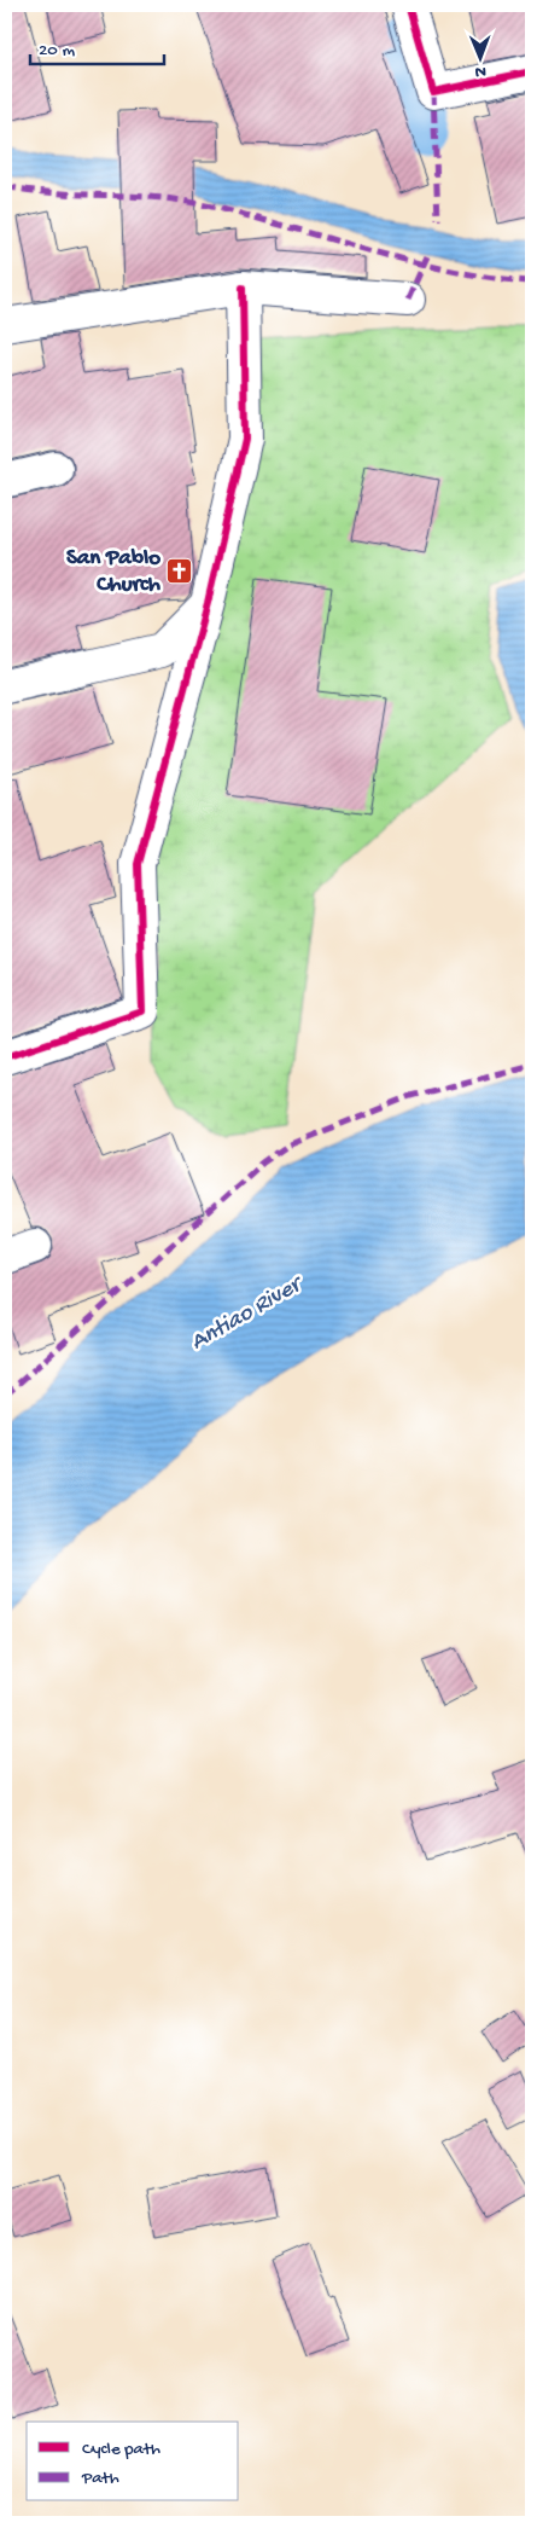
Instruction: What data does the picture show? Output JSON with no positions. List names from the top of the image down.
{
  "water": ["Antiao River"],
  "places": {
    "church": ["San Pablo Church"]
  },
  "legend": ["Cycle path", "Path"],
  "scale_bar": "20 m",
  "north": "bottom"
}
